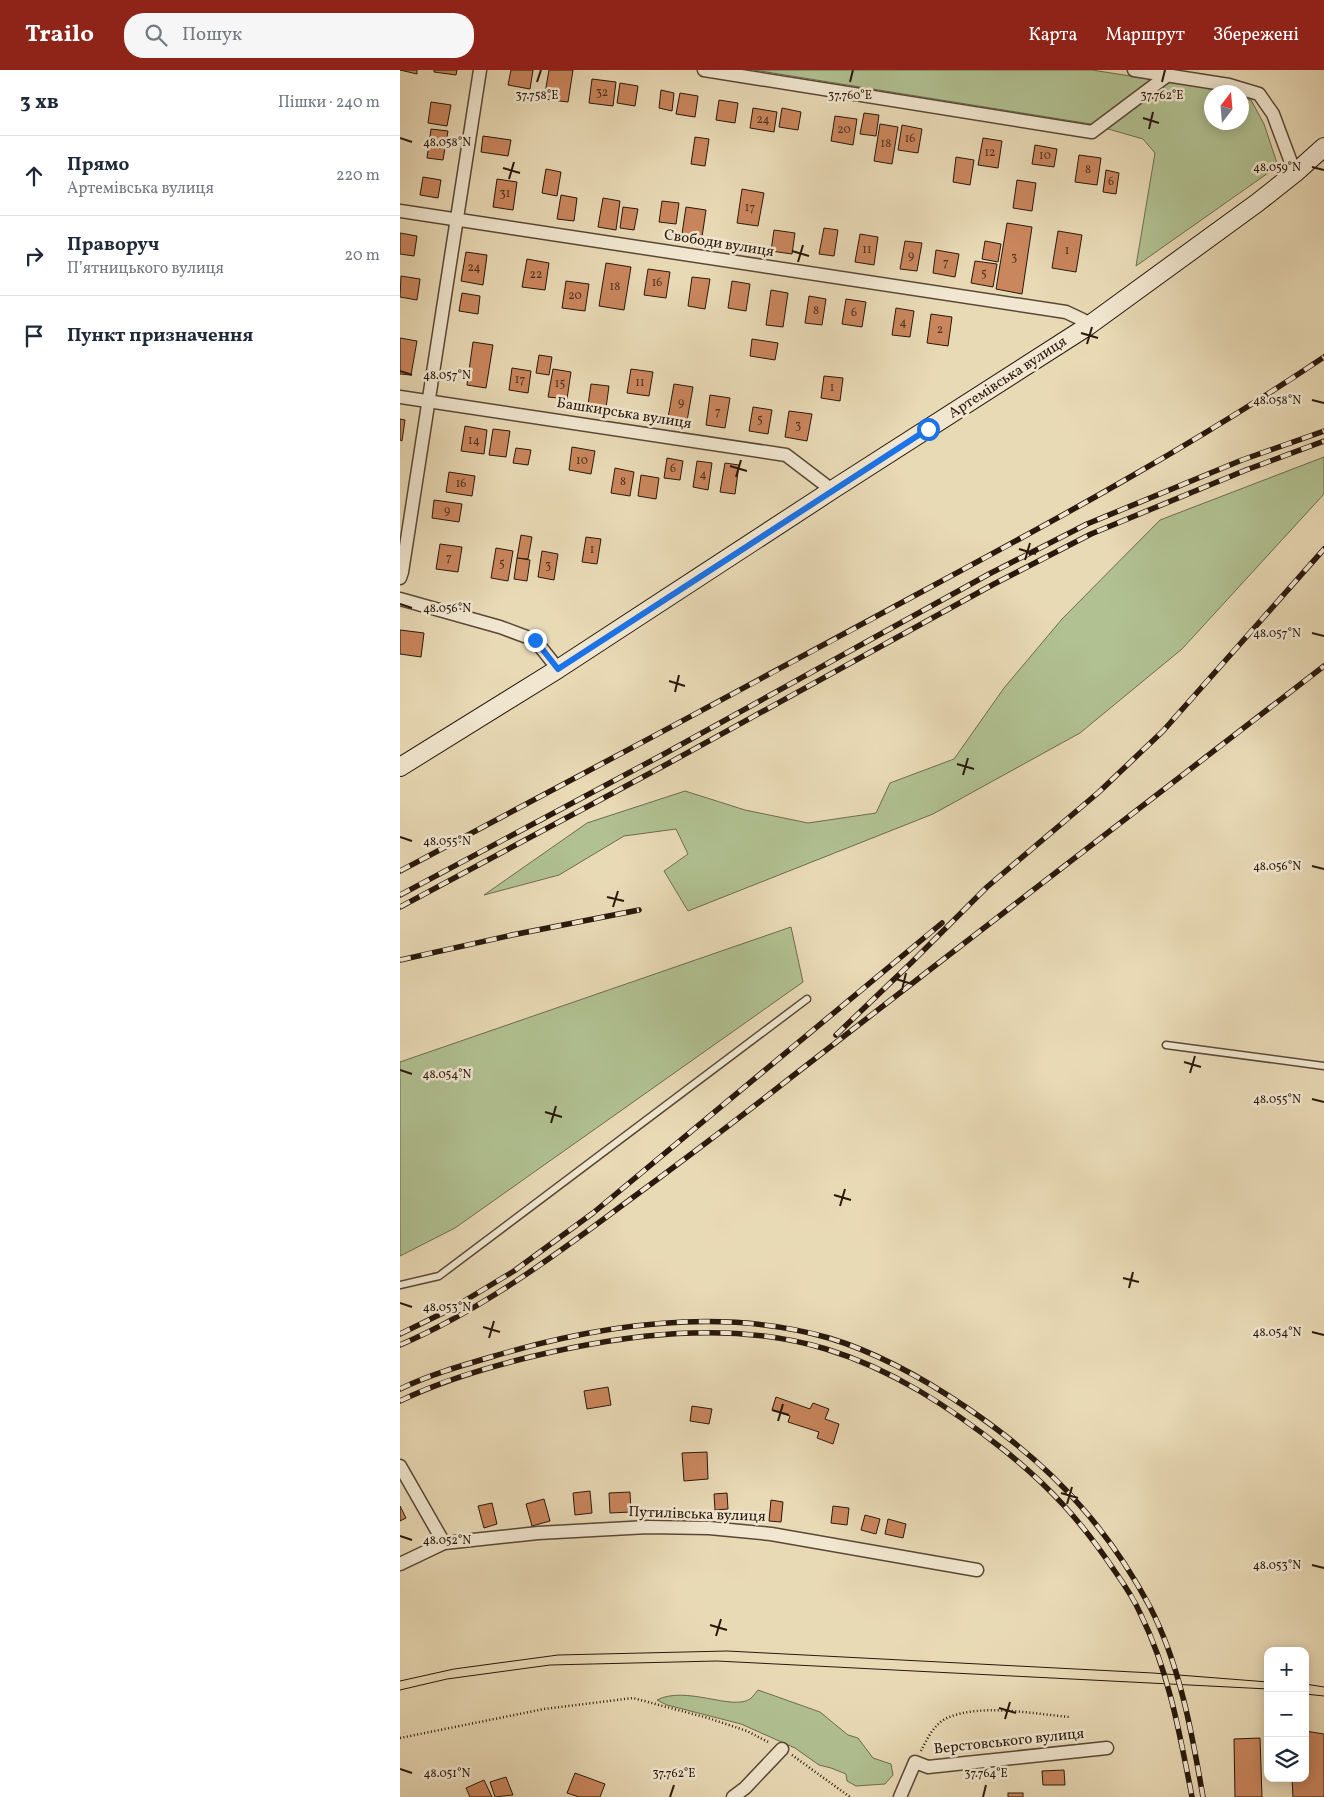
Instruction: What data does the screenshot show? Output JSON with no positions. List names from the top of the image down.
{
  "streets": {
    "main road": ["Артемівська вулиця"],
    "street": [
      "Свободи вулиця",
      "Башкирська вулиця",
      "Путилівська вулиця",
      "Верстовського вулиця"
    ]
  },
  "crossings": [
    ["Свободи вулиця", "Артемівська вулиця"],
    ["Артемівська вулиця", "Башкирська вулиця"]
  ],
  "house_numbers": [
    "32",
    "24",
    "20",
    "16",
    "18",
    "12",
    "10",
    "8",
    "6",
    "31",
    "17",
    "11",
    "1",
    "9",
    "3",
    "7",
    "24",
    "5",
    "22",
    "16",
    "18",
    "20",
    "8",
    "6",
    "4",
    "2",
    "17",
    "11",
    "15",
    "1",
    "9",
    "7",
    "5",
    "3",
    "14",
    "10",
    "6",
    "4",
    "8",
    "16",
    "9",
    "1",
    "7",
    "5",
    "3"
  ],
  "north": "top",
  "page": {
    "header": "Trailo",
    "search": "Пошук",
    "nav": ["Карта", "Маршрут", "Збережені"],
    "heading": ["3 хв", "Пішки · 240 m"],
    "list": [
      ["Прямо", "Артемівська вулиця", "220 m"],
      ["Праворуч", "П’ятницького вулиця", "20 m"],
      "Пункт призначення"
    ],
    "map_buttons": ["+", "−"]
  },
  "coordinates": [
    "37.758°E",
    "37.760°E",
    "37.762°E",
    "48.058°N",
    "48.059°N",
    "48.057°N",
    "48.056°N",
    "48.055°N",
    "48.054°N",
    "48.053°N",
    "48.052°N",
    "37.764°E",
    "48.051°N"
  ]
}
